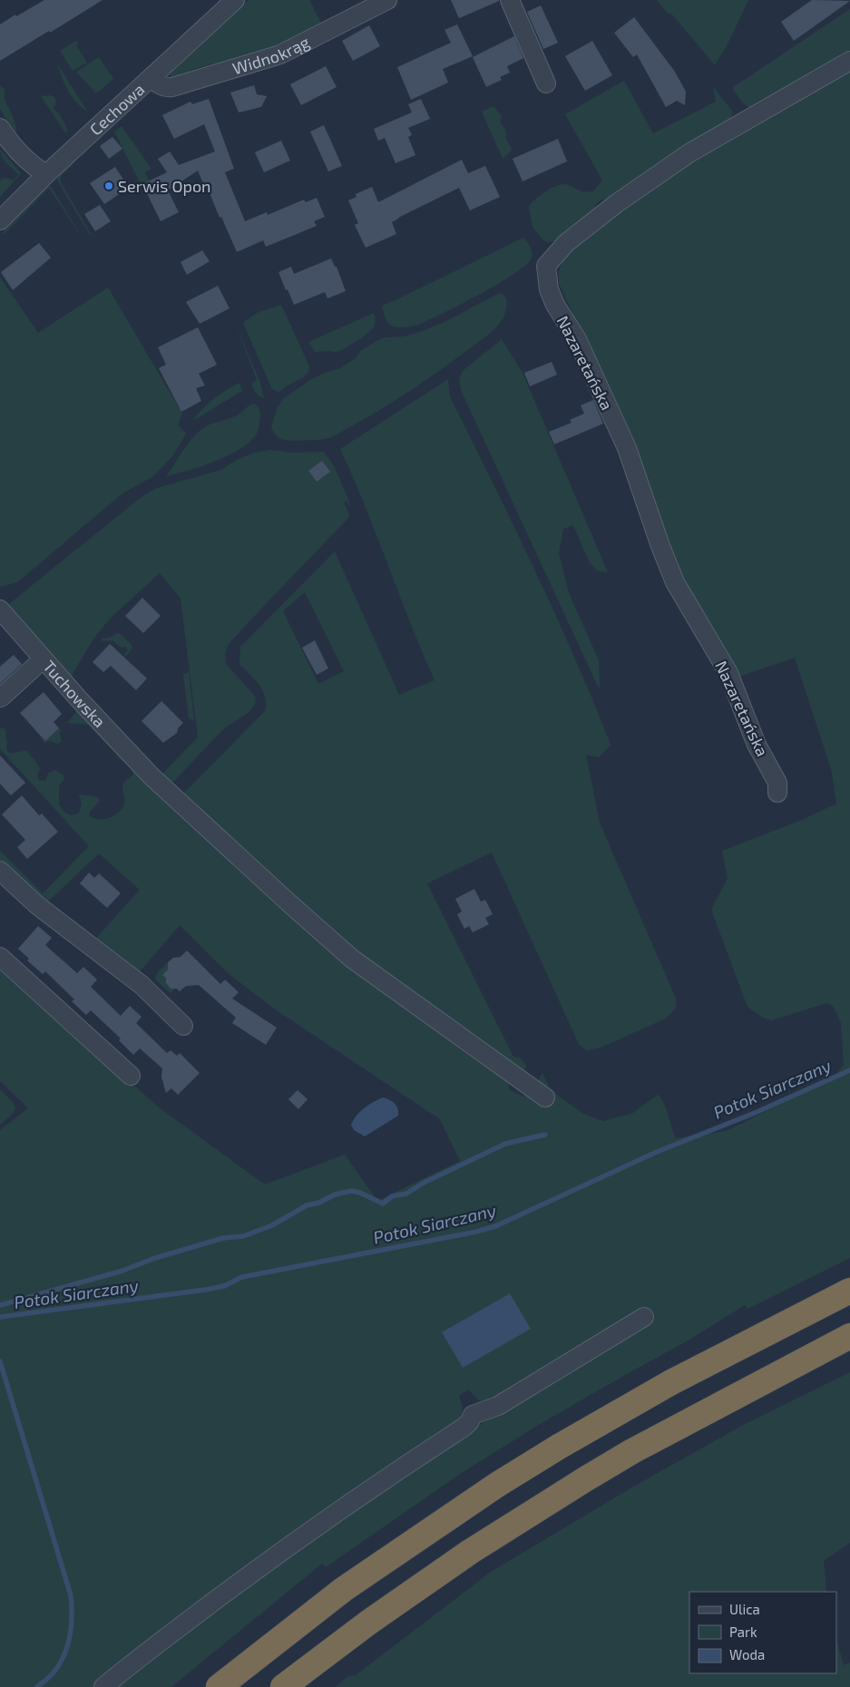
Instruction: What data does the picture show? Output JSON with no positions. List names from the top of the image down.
{
  "streets": {
    "street": [
      "Widnokrąg",
      "Cechowa",
      "Nazaretańska",
      "Tuchowska"
    ]
  },
  "crossings": [
    ["Widnokrąg", "Cechowa"]
  ],
  "water": ["Potok Siarczany"],
  "places": ["Serwis Opon"],
  "legend": ["Ulica", "Park", "Woda"]
}
